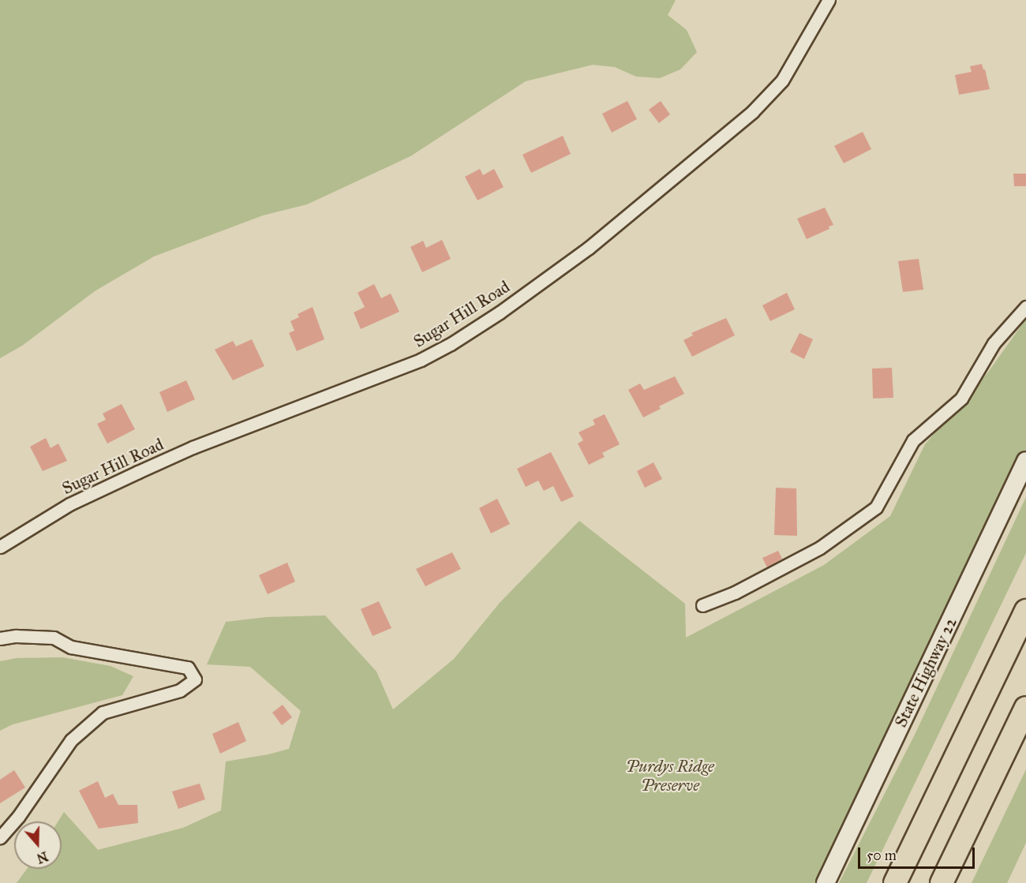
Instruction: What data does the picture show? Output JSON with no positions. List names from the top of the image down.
{
  "streets": {
    "main road": ["State Highway 22"],
    "street": ["Sugar Hill Road"]
  },
  "parks": ["Purdys Ridge Preserve"],
  "scale_bar": "50 m",
  "north": "bottom"
}
